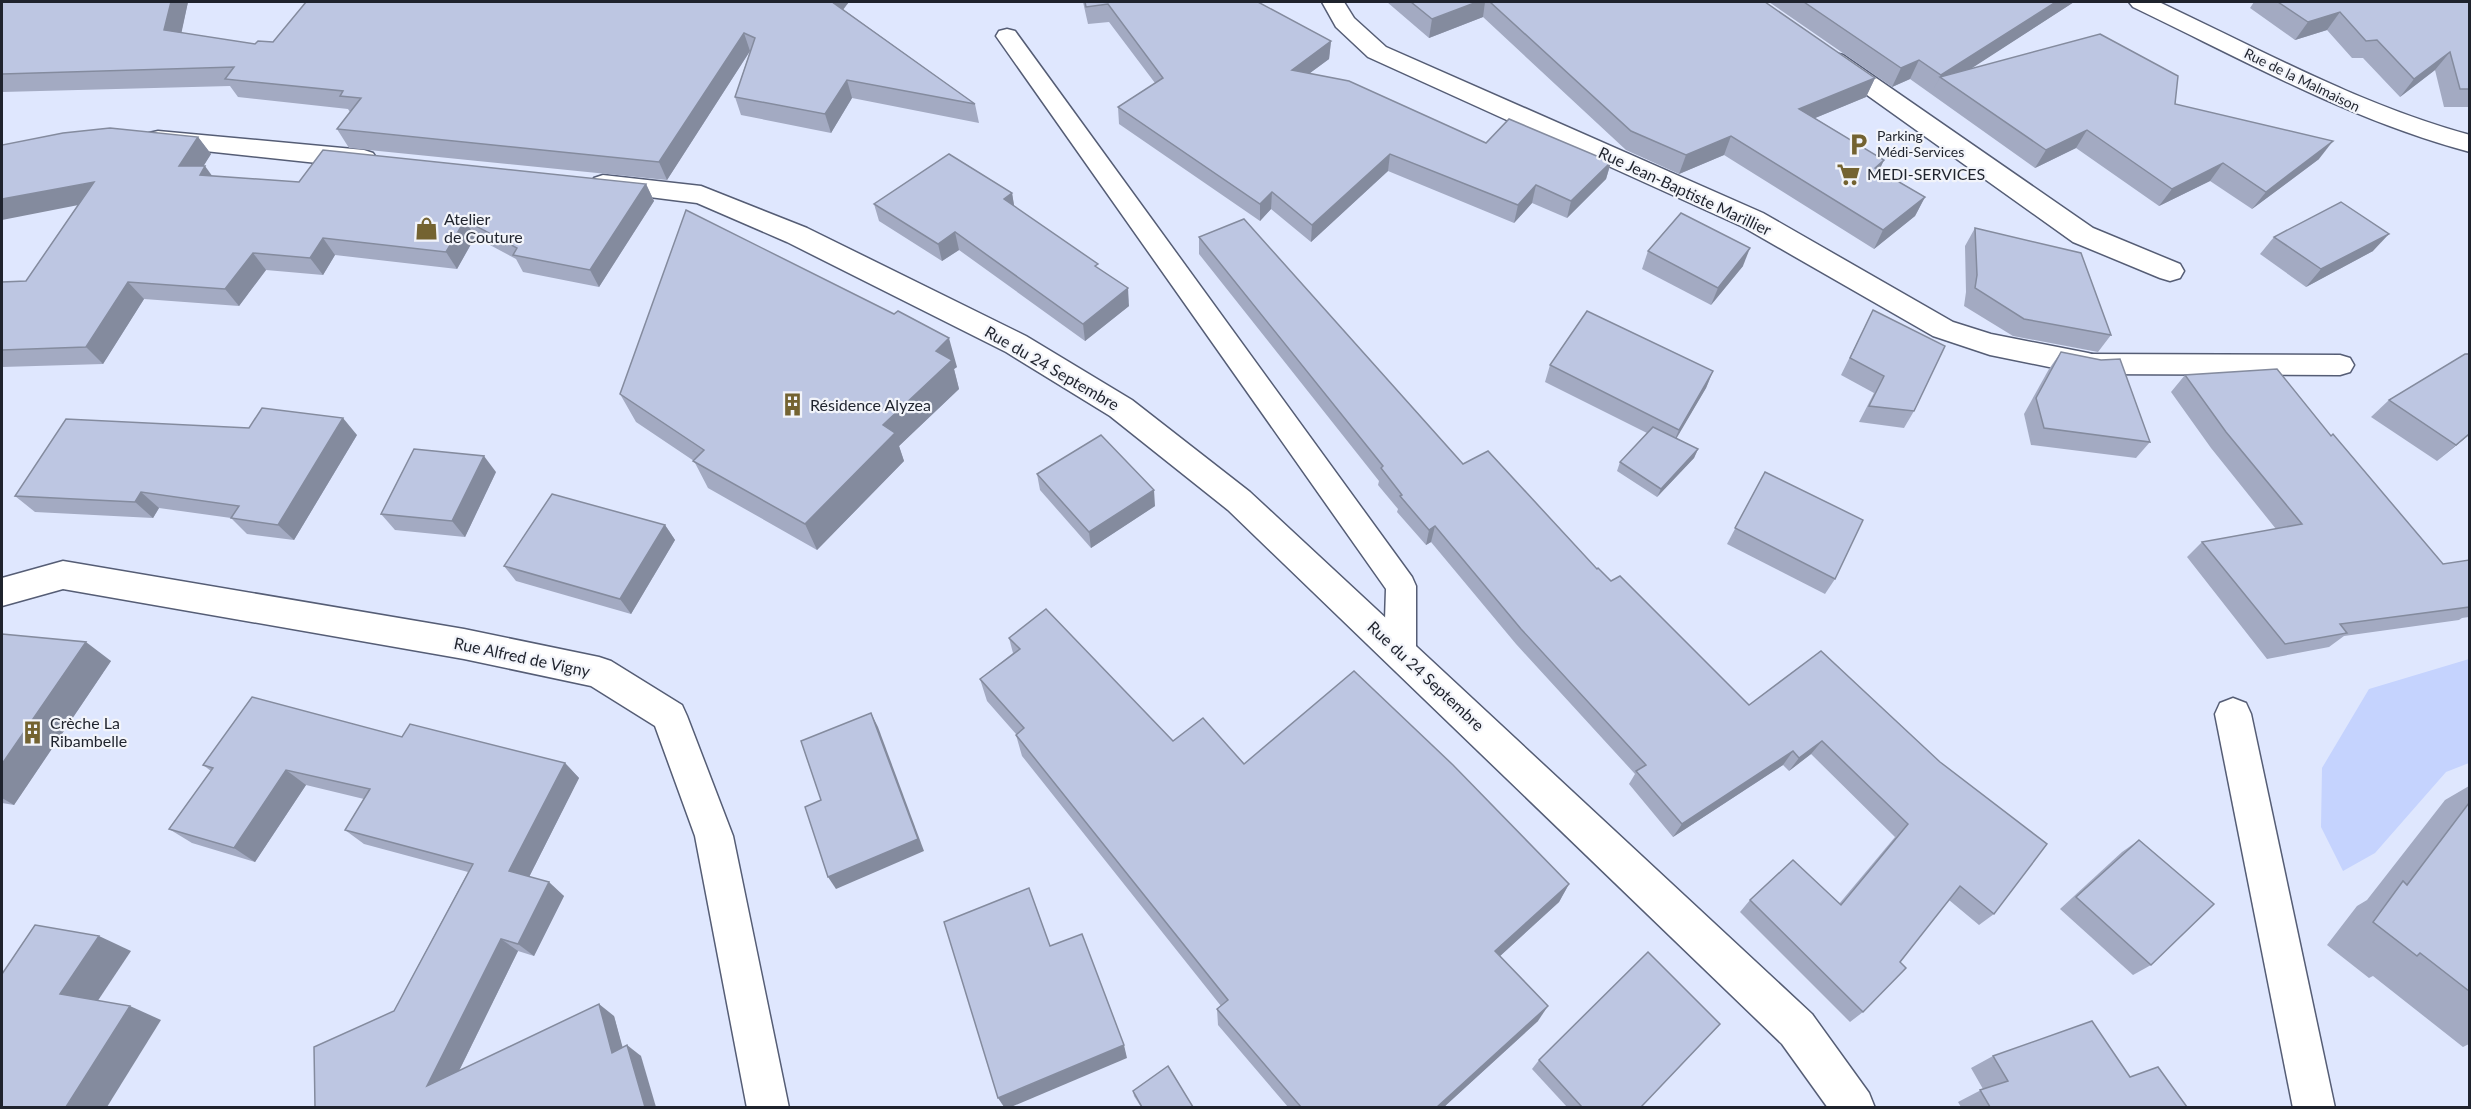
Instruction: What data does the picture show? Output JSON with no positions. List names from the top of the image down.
{
  "streets": {
    "street": [
      "Rue de la Malmaison",
      "Rue Jean-Baptiste Marillier",
      "Rue du 24 Septembre",
      "Rue Alfred de Vigny"
    ]
  },
  "places": {
    "parking": ["Parking Médi-Services"],
    "supermarket": ["MEDI-SERVICES"],
    "shop": ["Atelier de Couture"],
    "building": ["Résidence Alyzea", "Crèche La Ribambelle"]
  }
}
